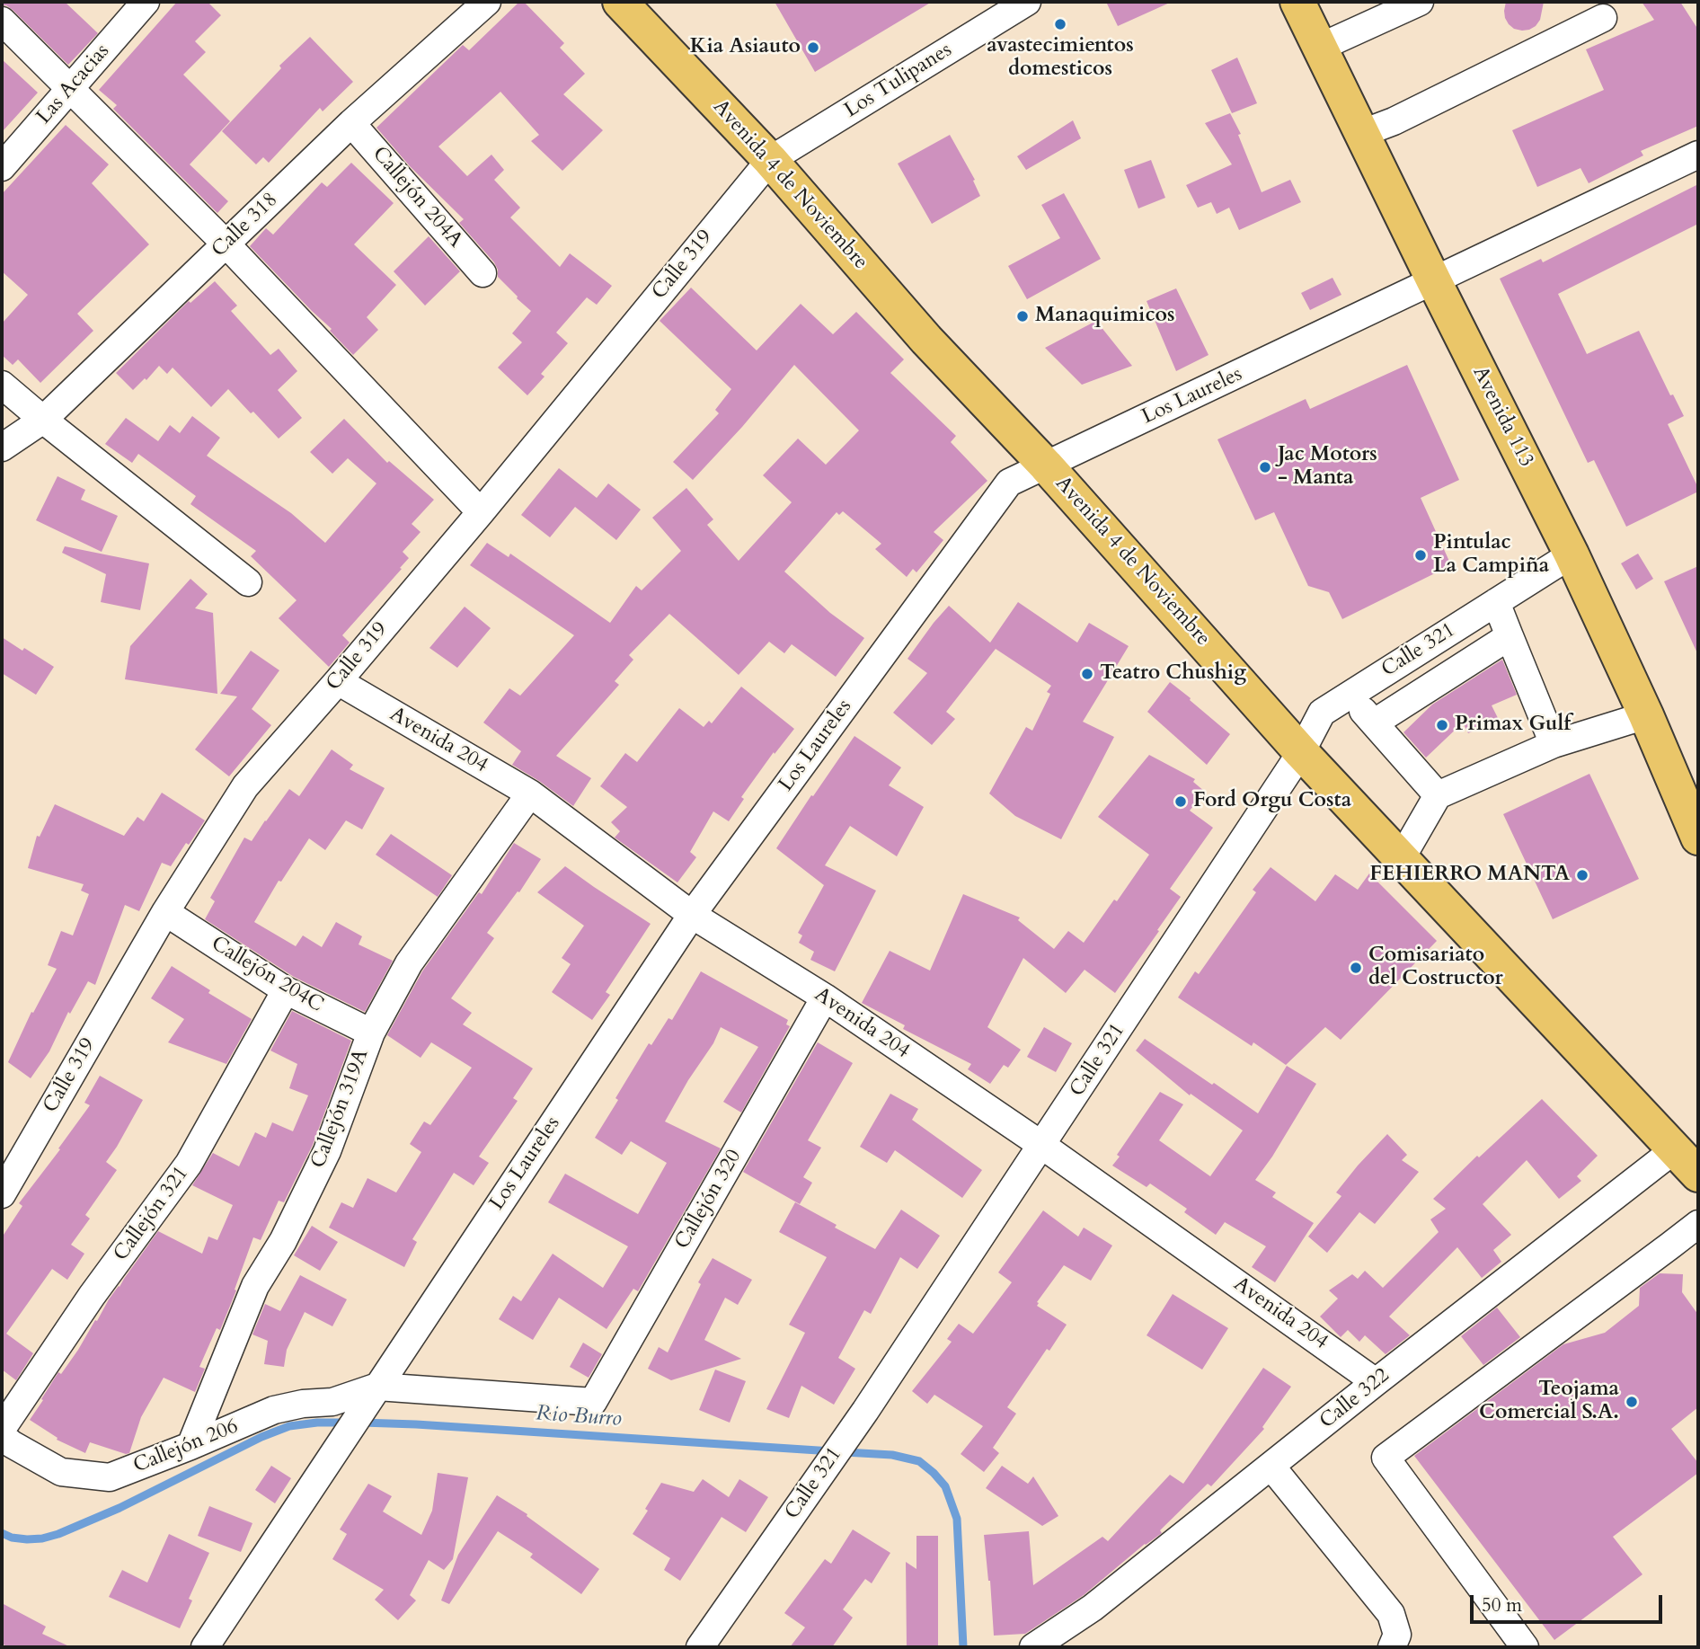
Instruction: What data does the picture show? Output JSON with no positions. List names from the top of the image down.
{
  "streets": {
    "main road": ["Avenida 4 de Noviembre", "Avenida 113"],
    "street": [
      "Los Tulipanes",
      "Las Acacias",
      "Callejón 204A",
      "Calle 318",
      "Calle 319",
      "Los Laureles",
      "Calle 321",
      "Avenida 204",
      "Callejón 204C",
      "Callejón 319A",
      "Callejón 320",
      "Callejón 321",
      "Calle 322",
      "Callejón 206"
    ]
  },
  "crossings": [
    ["Los Tulipanes", "Avenida 4 de Noviembre"],
    ["Los Tulipanes", "Calle 319"],
    ["Avenida 4 de Noviembre", "Calle 319"],
    ["Avenida 4 de Noviembre", "Los Laureles"],
    ["Avenida 4 de Noviembre", "Calle 321"],
    ["Avenida 4 de Noviembre", "Calle 322"],
    ["Callejón 204A", "Calle 318"],
    ["Calle 319", "Avenida 204"],
    ["Calle 319", "Callejón 204C"],
    ["Los Laureles", "Avenida 113"],
    ["Los Laureles", "Avenida 204"],
    ["Los Laureles", "Callejón 320"],
    ["Los Laureles", "Callejón 206"],
    ["Avenida 113", "Calle 321"],
    ["Calle 321", "Avenida 204"],
    ["Avenida 204", "Callejón 319A"],
    ["Avenida 204", "Callejón 320"],
    ["Avenida 204", "Calle 322"],
    ["Callejón 204C", "Callejón 319A"],
    ["Callejón 204C", "Callejón 321"],
    ["Callejón 319A", "Callejón 206"],
    ["Callejón 320", "Callejón 206"]
  ],
  "water": ["Rio Burro"],
  "places": [
    "avastecimientos domesticos",
    "Kia Asiauto",
    "Manaquimicos",
    "Jac Motors - Manta",
    "Pintulac La Campiña",
    "Teatro Chushig",
    "Primax Gulf",
    "Ford Orgu Costa",
    "FEHIERRO MANTA",
    "Comisariato del Costructor",
    "Teojama Comercial S.A."
  ],
  "scale_bar": "50 m"
}
